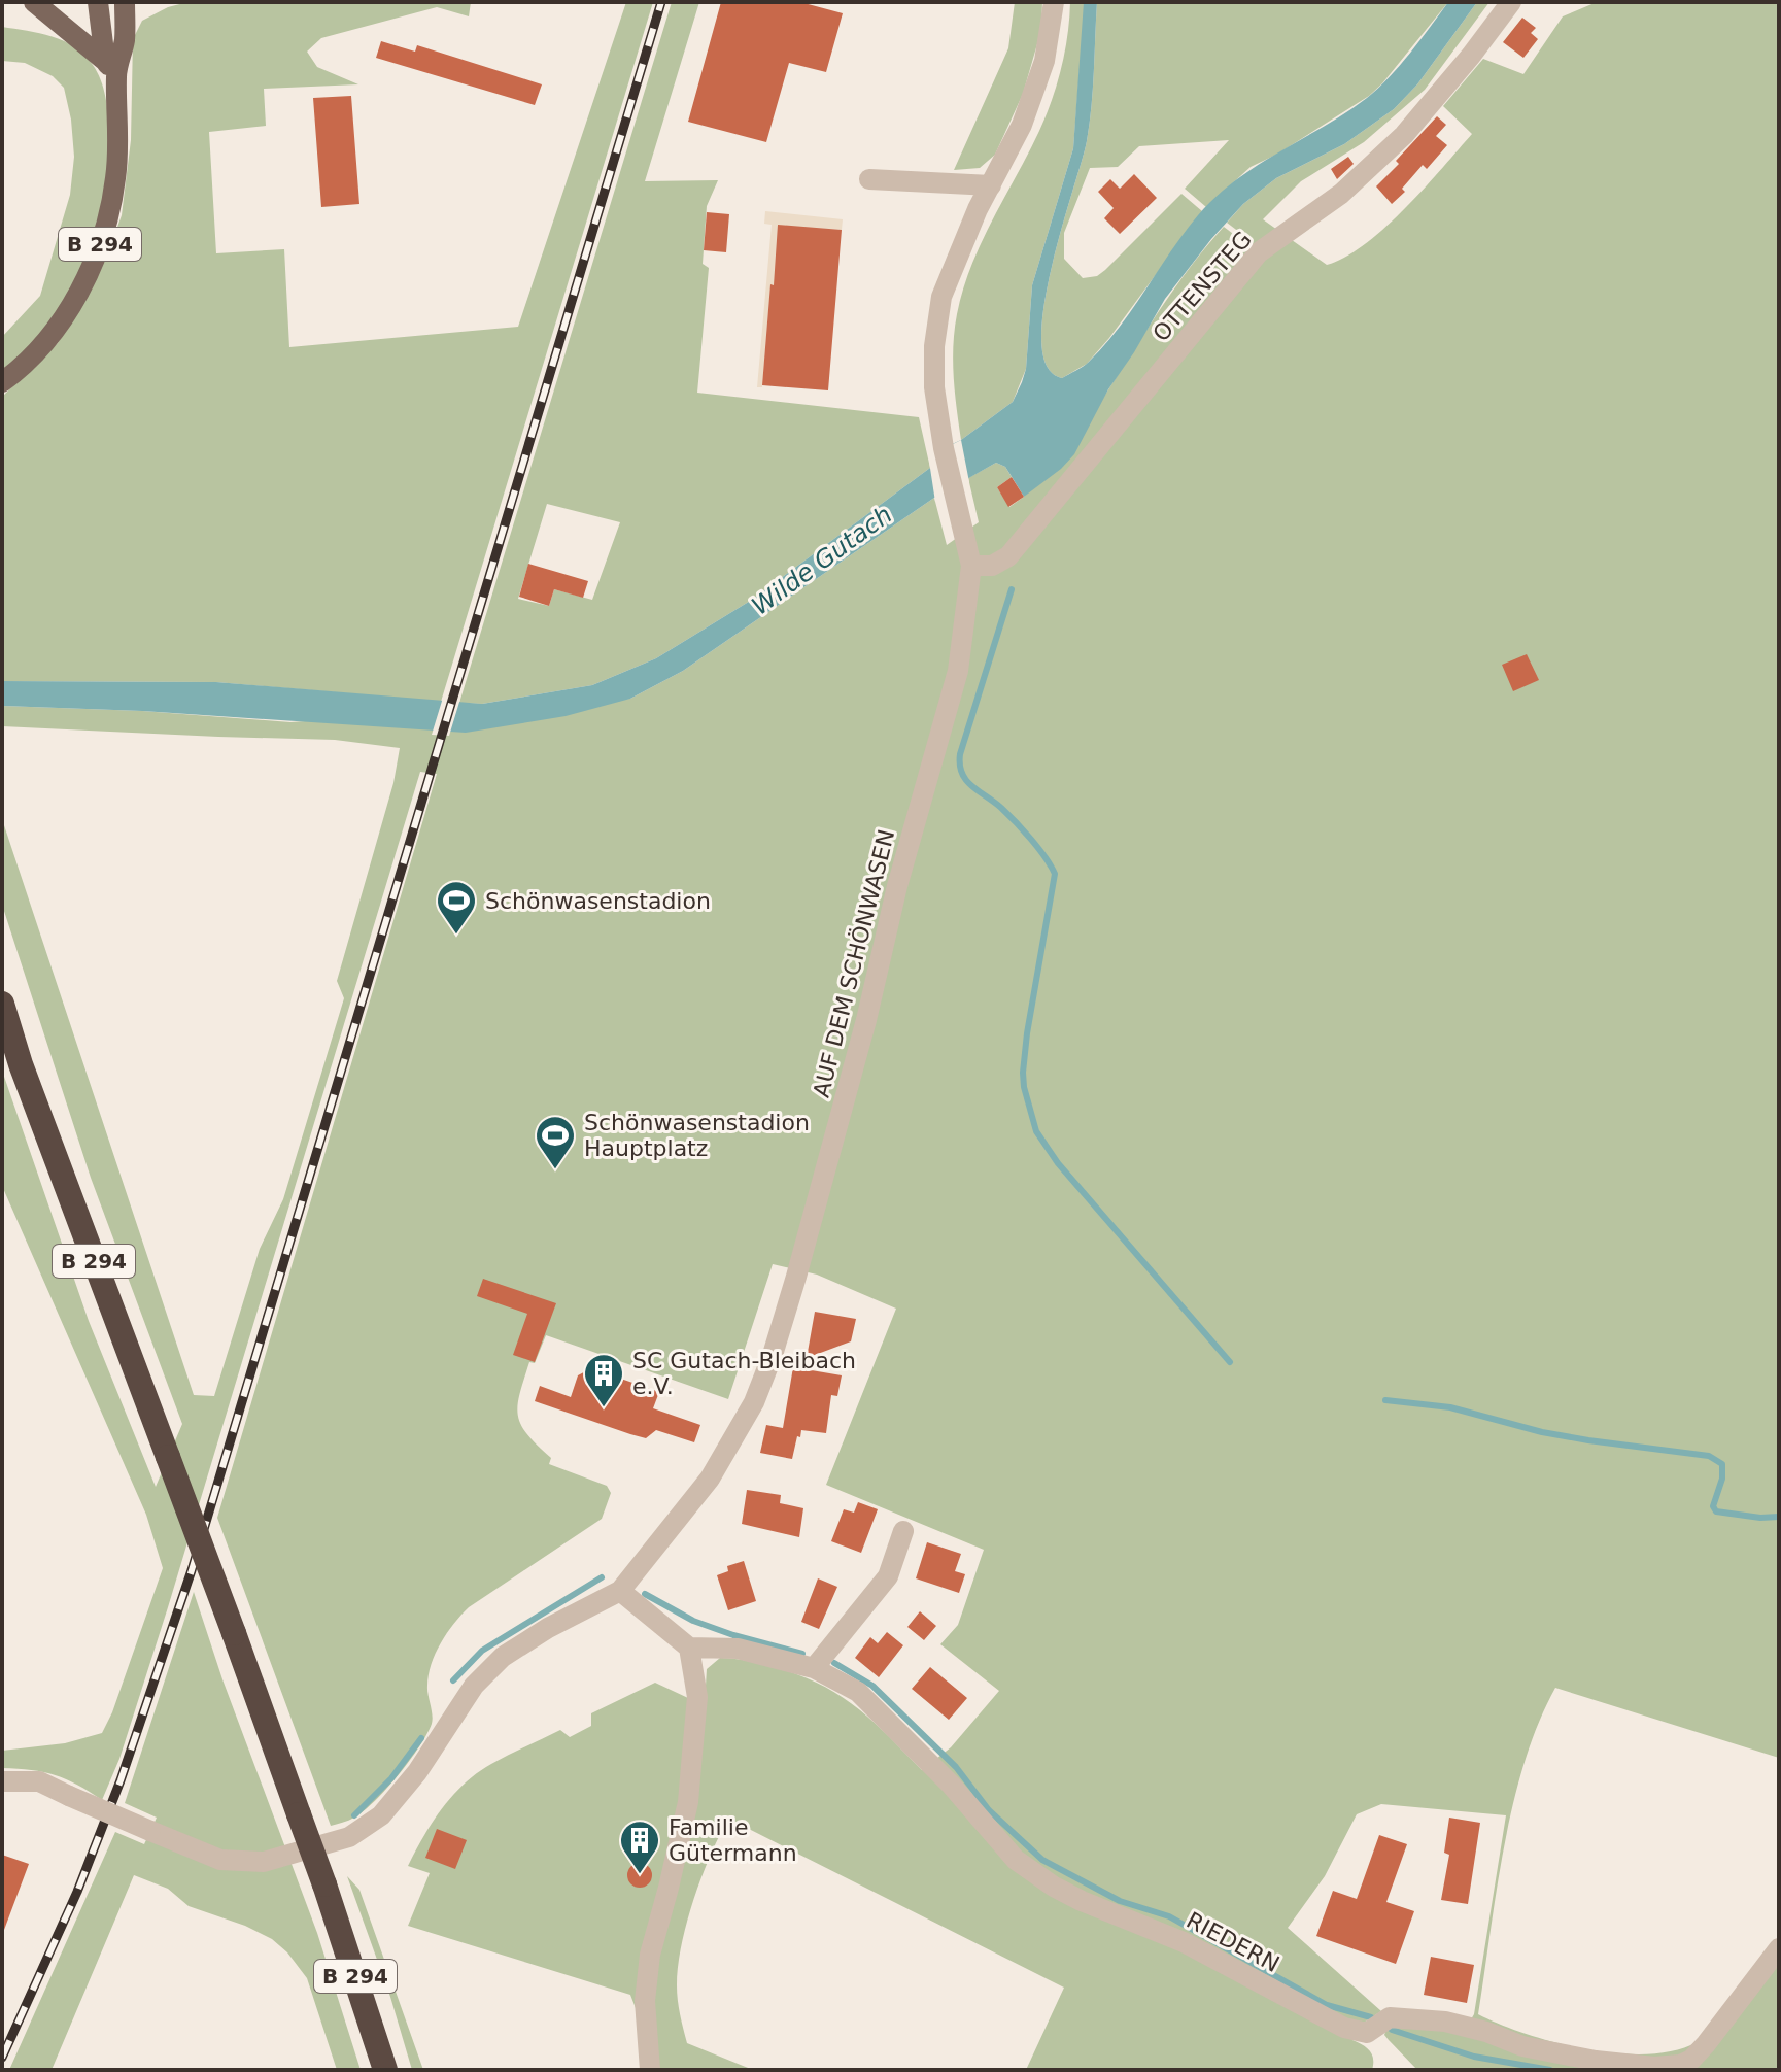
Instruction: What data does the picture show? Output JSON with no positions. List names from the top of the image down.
{
  "streets": {
    "highway": ["B 294"],
    "street": ["OTTENSTEG", "AUF DEM SCHÖNWASEN", "RIEDERN"]
  },
  "crossings": [
    ["OTTENSTEG", "AUF DEM SCHÖNWASEN"]
  ],
  "water": ["Wilde Gutach"],
  "places": {
    "sports": ["Schönwasenstadion", "Schönwasenstadion Hauptplatz"],
    "building": ["SC Gutach-Bleibach e.V.", "Familie Gütermann"]
  }
}
